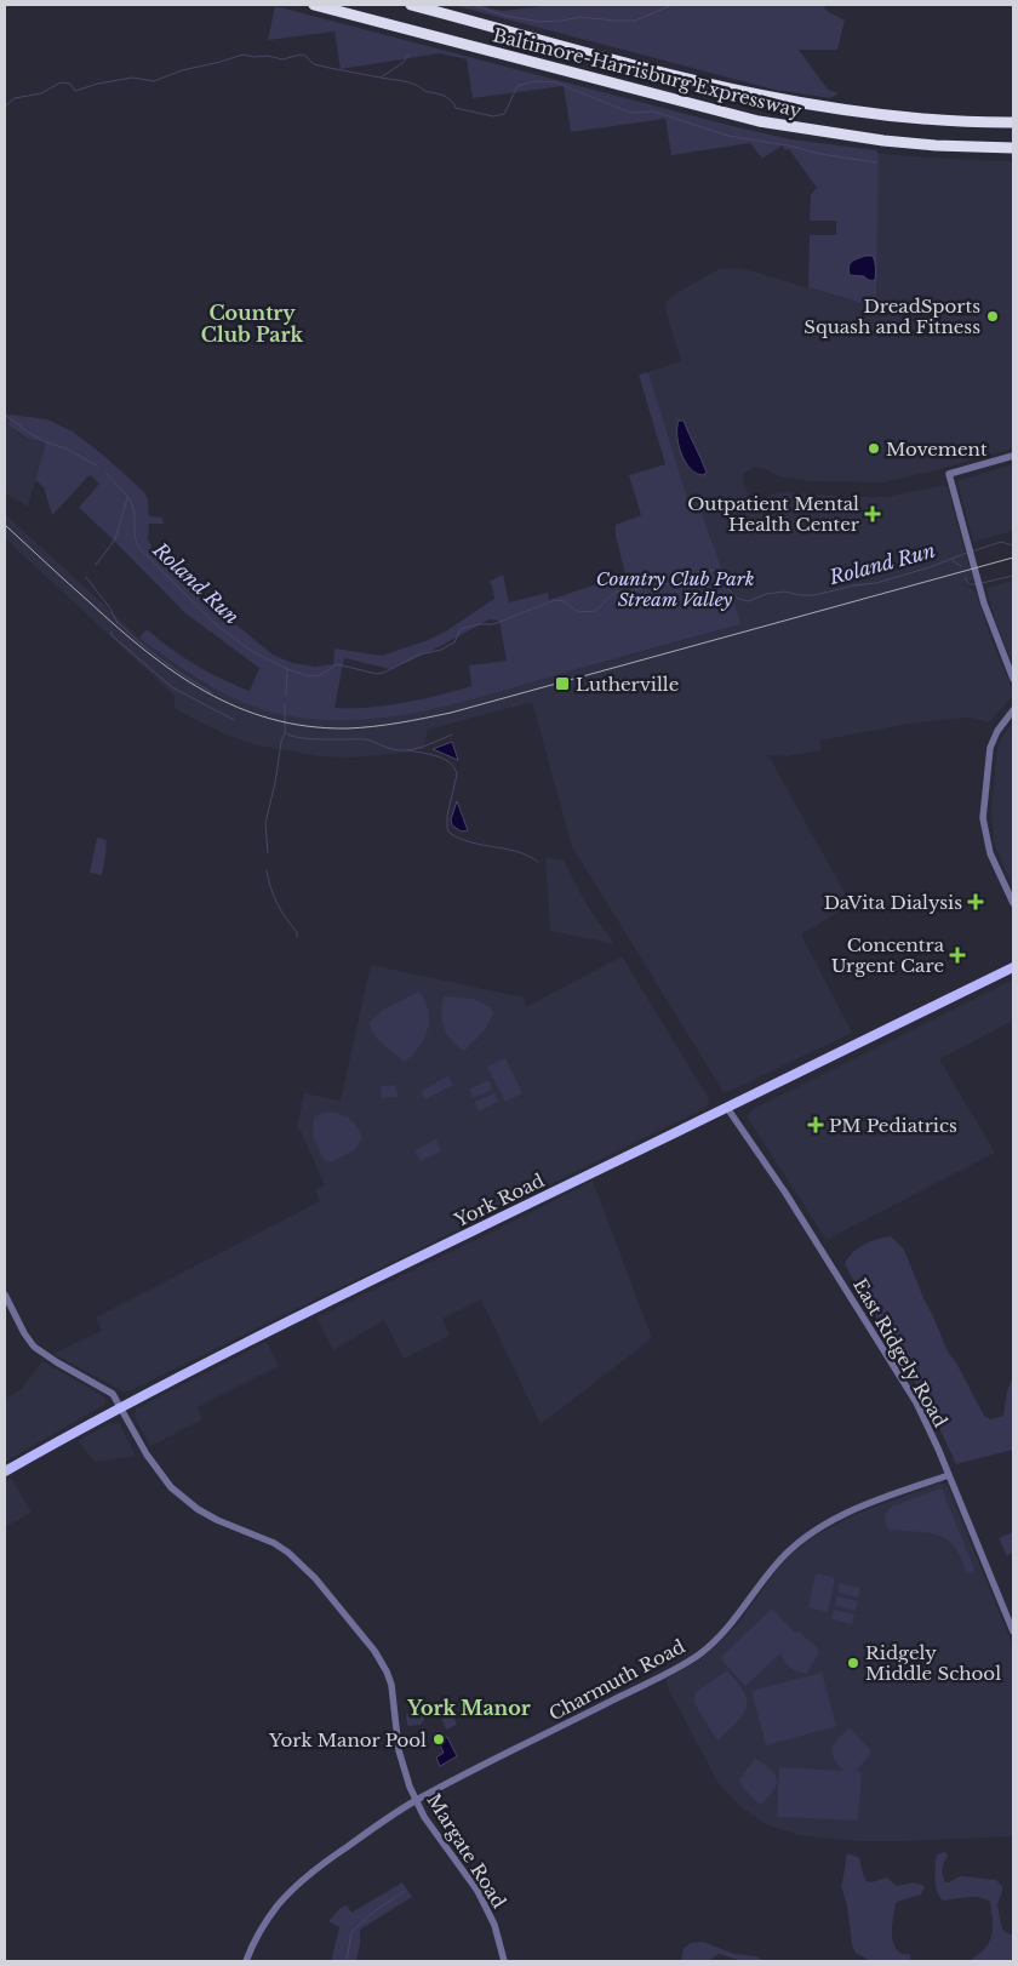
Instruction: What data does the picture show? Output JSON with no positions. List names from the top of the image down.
{
  "streets": {
    "highway": ["Baltimore-Harrisburg Expressway"],
    "main road": ["York Road"],
    "street": ["East Ridgely Road", "Charmuth Road", "Margate Road"]
  },
  "crossings": [
    ["York Road", "East Ridgely Road"],
    ["York Road", "Margate Road"],
    ["East Ridgely Road", "Charmuth Road"],
    ["Charmuth Road", "Margate Road"]
  ],
  "districts": ["Country Club Park", "York Manor"],
  "water": ["Roland Run"],
  "parks": ["Country Club Park Stream Valley"],
  "places": {
    "other": [
      "DreadSports Squash and Fitness",
      "Movement",
      "Ridgely Middle School",
      "York Manor Pool"
    ],
    "health": [
      "Outpatient Mental Health Center",
      "DaVita Dialysis",
      "Concentra Urgent Care",
      "PM Pediatrics"
    ],
    "transit": ["Lutherville"]
  }
}
